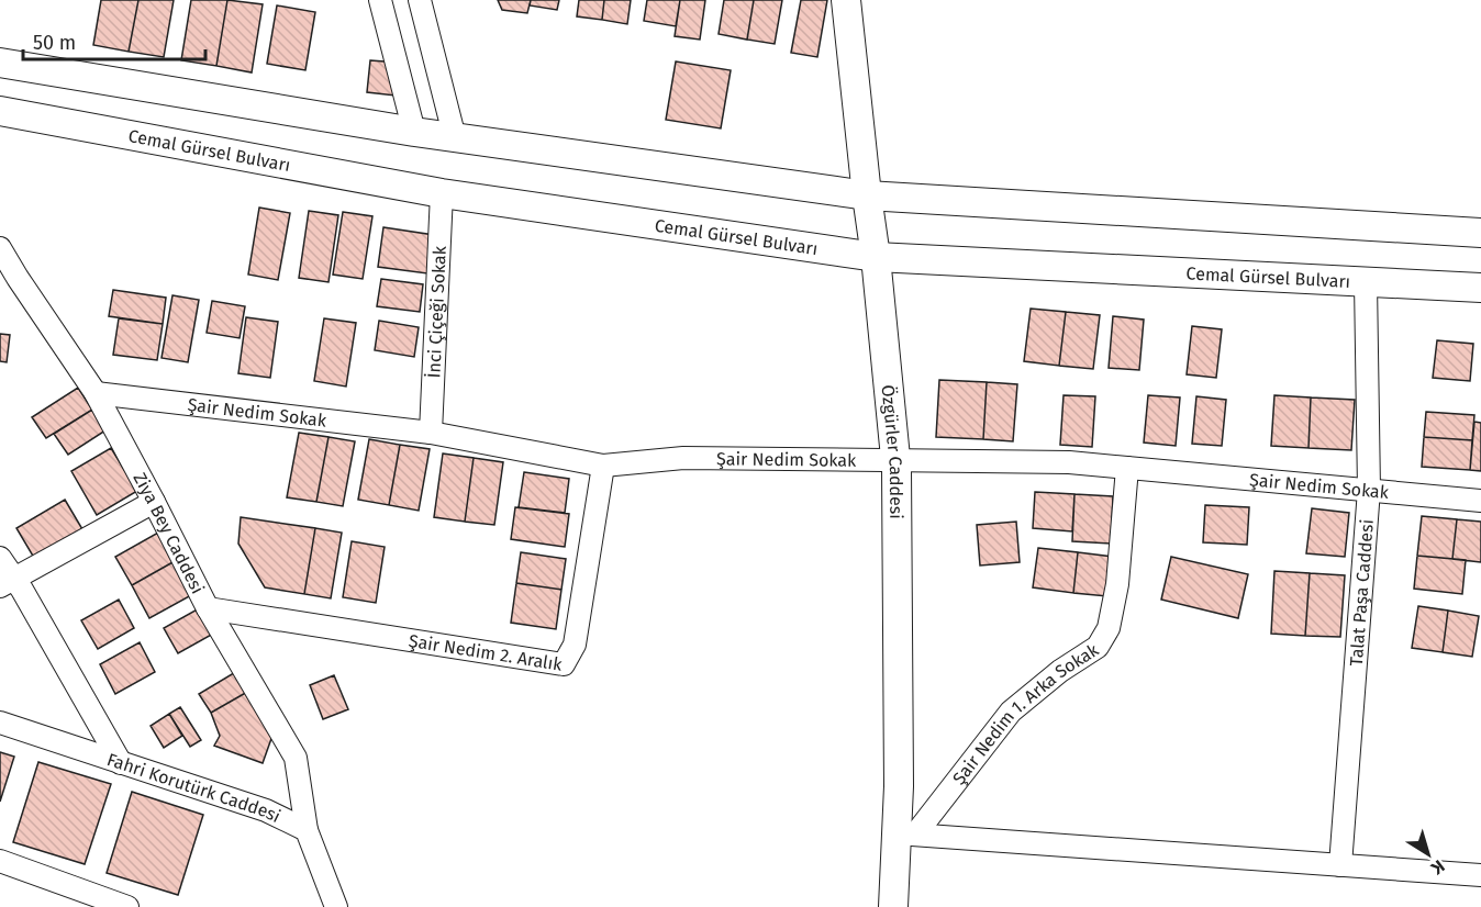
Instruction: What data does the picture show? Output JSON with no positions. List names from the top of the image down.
{
  "streets": {
    "street": [
      "Cemal Gürsel Bulvarı",
      "İnci Çiçeği Sokak",
      "Şair Nedim Sokak",
      "Özgürler Caddesi",
      "Ziya Bey Caddesi",
      "Talat Paşa Caddesi",
      "Şair Nedim 2. Aralık",
      "Şair Nedim 1. Arka Sokak",
      "Fahri Korutürk Caddesi"
    ]
  },
  "crossings": [
    ["Cemal Gürsel Bulvarı", "İnci Çiçeği Sokak"],
    ["Cemal Gürsel Bulvarı", "Özgürler Caddesi"],
    ["Cemal Gürsel Bulvarı", "Talat Paşa Caddesi"],
    ["İnci Çiçeği Sokak", "Şair Nedim Sokak"],
    ["Şair Nedim Sokak", "Özgürler Caddesi"],
    ["Şair Nedim Sokak", "Ziya Bey Caddesi"],
    ["Şair Nedim Sokak", "Talat Paşa Caddesi"],
    ["Şair Nedim Sokak", "Şair Nedim 2. Aralık"],
    ["Şair Nedim Sokak", "Şair Nedim 1. Arka Sokak"],
    ["Özgürler Caddesi", "Şair Nedim 1. Arka Sokak"],
    ["Ziya Bey Caddesi", "Şair Nedim 2. Aralık"],
    ["Ziya Bey Caddesi", "Fahri Korutürk Caddesi"]
  ],
  "scale_bar": "50 m",
  "north": "bottom right"
}
